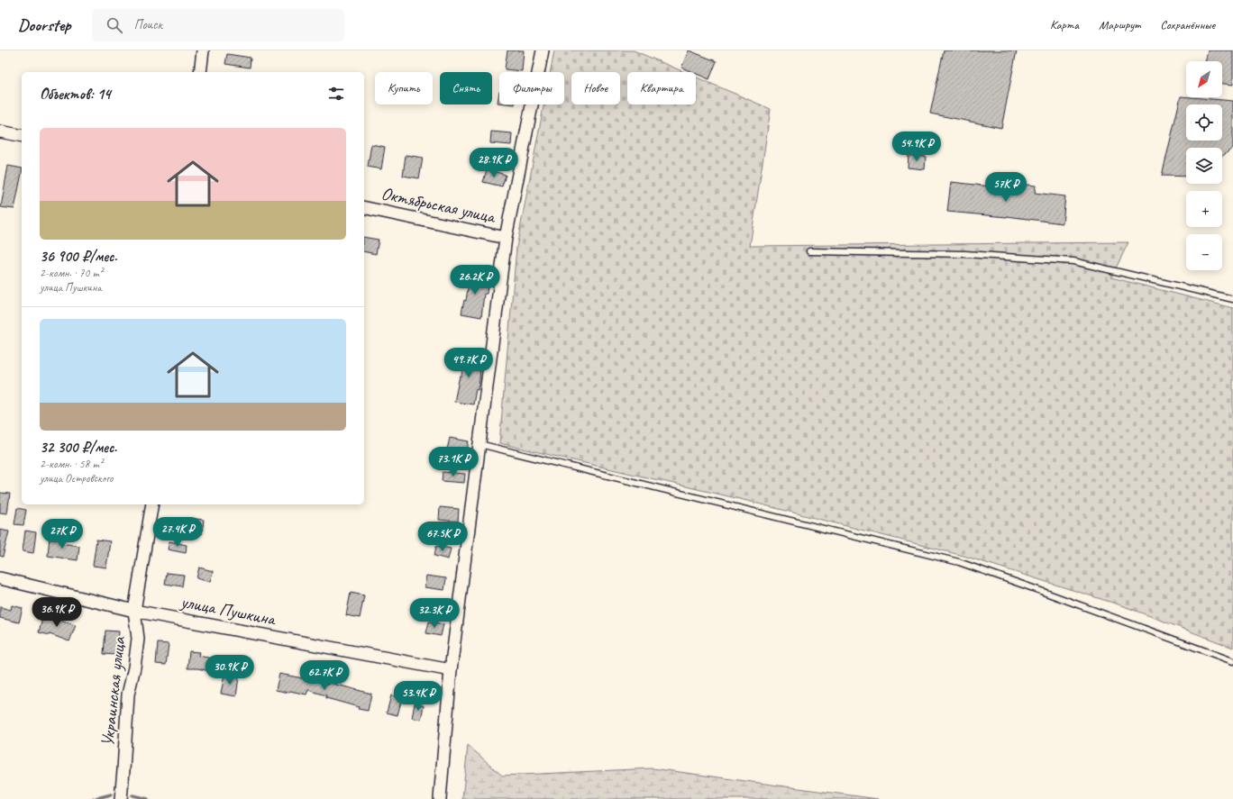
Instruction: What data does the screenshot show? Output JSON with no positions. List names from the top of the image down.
{
  "streets": {
    "street": ["Октябрьская улица", "улица Пушкина", "Украинская улица"]
  },
  "crossings": [
    ["улица Пушкина", "Украинская улица"]
  ],
  "north": "bottom left",
  "page": {
    "header": "Doorstep",
    "search": "Поиск",
    "nav": ["Карта", "Маршрут", "Сохранённые"],
    "map_buttons": ["+", "−"],
    "chip": [
      "Купить",
      "Снять",
      "Фильтры",
      "Новое",
      "Квартира"
    ],
    "heading": "Объектов: 14",
    "list": [
      {
        "name": "36 900 ₽/мес.",
        "note": "2-комн. · 70 m² · улица Пушкина"
      },
      {
        "name": "32 300 ₽/мес.",
        "note": "2-комн. · 58 m² · улица Островского"
      }
    ],
    "price": [
      "54.9K ₽",
      "28.9K ₽",
      "57K ₽",
      "26.2K ₽",
      "49.7K ₽",
      "73.1K ₽",
      "27.4K ₽",
      "27K ₽",
      "67.5K ₽",
      "36.9K ₽",
      "32.3K ₽",
      "30.9K ₽",
      "62.7K ₽",
      "53.4K ₽"
    ]
  }
}
